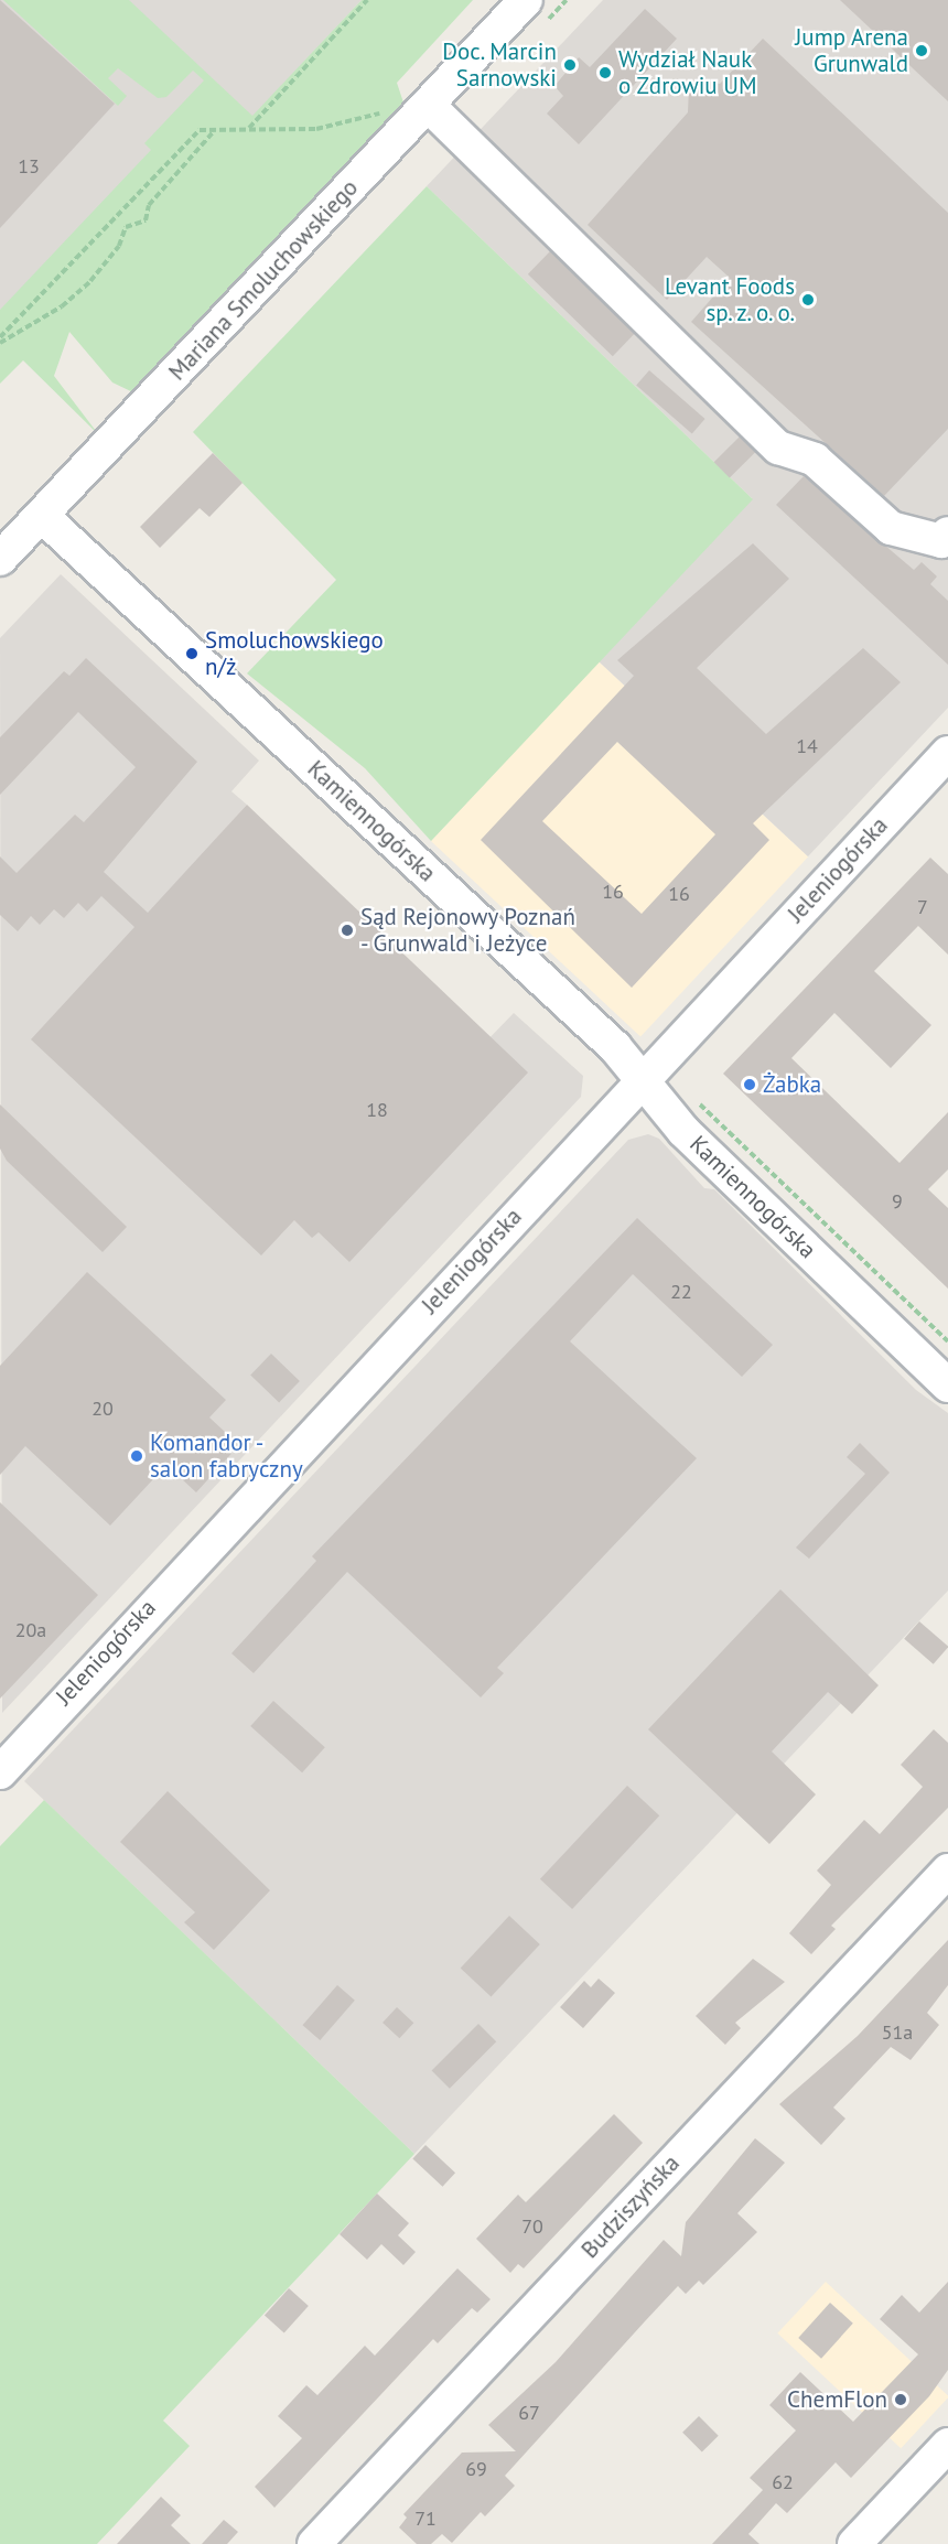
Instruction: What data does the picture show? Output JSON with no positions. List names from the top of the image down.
{
  "streets": {
    "street": [
      "Mariana Smoluchowskiego",
      "Kamiennogórska",
      "Jeleniogórska",
      "Budziszyńska"
    ]
  },
  "crossings": [
    ["Mariana Smoluchowskiego", "Kamiennogórska"],
    ["Kamiennogórska", "Jeleniogórska"]
  ],
  "places": [
    "Jump Arena Grunwald",
    "Doc. Marcin Sarnowski",
    "Wydział Nauk o Zdrowiu UM",
    "Levant Foods sp. z. o. o.",
    "Smoluchowskiego n/ż",
    "Sąd Rejonowy Poznań - Grunwald i Jeżyce",
    "Żabka",
    "Komandor - salon fabryczny",
    "ChemFlon"
  ],
  "house_numbers": [
    "13",
    "14",
    "16",
    "16",
    "7",
    "18",
    "9",
    "22",
    "20",
    "20a",
    "51a",
    "70",
    "67",
    "69",
    "62",
    "71"
  ]
}
